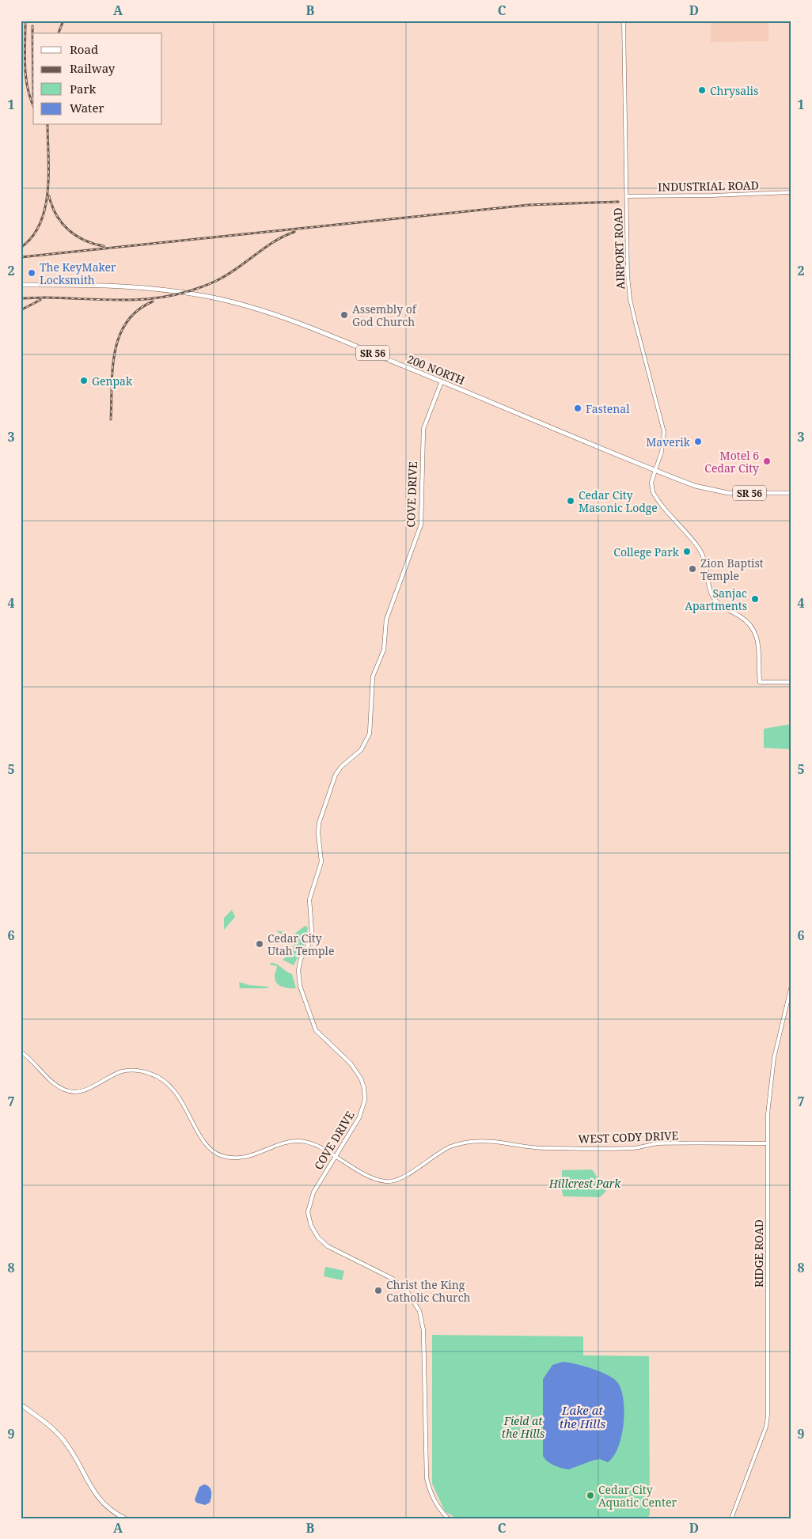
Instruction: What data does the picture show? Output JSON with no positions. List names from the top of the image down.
{
  "streets": {
    "main road": ["SR 56", "200 NORTH", "COVE DRIVE"],
    "street": [
      "INDUSTRIAL ROAD",
      "AIRPORT ROAD",
      "WEST CODY DRIVE",
      "RIDGE ROAD"
    ]
  },
  "crossings": [
    ["INDUSTRIAL ROAD", "AIRPORT ROAD"],
    ["AIRPORT ROAD", "200 NORTH"],
    ["200 NORTH", "COVE DRIVE"],
    ["COVE DRIVE", "WEST CODY DRIVE"],
    ["WEST CODY DRIVE", "RIDGE ROAD"]
  ],
  "water": ["Lake at the Hills"],
  "parks": ["Hillcrest Park", "Field at the Hills"],
  "places": [
    "Chrysalis",
    "The KeyMaker Locksmith",
    "Assembly of God Church",
    "Genpak",
    "Fastenal",
    "Maverik",
    "Motel 6 Cedar City",
    "Cedar City Masonic Lodge",
    "College Park",
    "Zion Baptist Temple",
    "Sanjac Apartments",
    "Cedar City Utah Temple",
    "Christ the King Catholic Church",
    "Cedar City Aquatic Center"
  ],
  "legend": [
    "Road",
    "Railway",
    "Park",
    "Water"
  ],
  "grid": {
    "columns": [
      "A",
      "B",
      "C",
      "D"
    ],
    "rows": [
      "1",
      "2",
      "3",
      "4",
      "5",
      "6",
      "7",
      "8",
      "9"
    ]
  }
}
